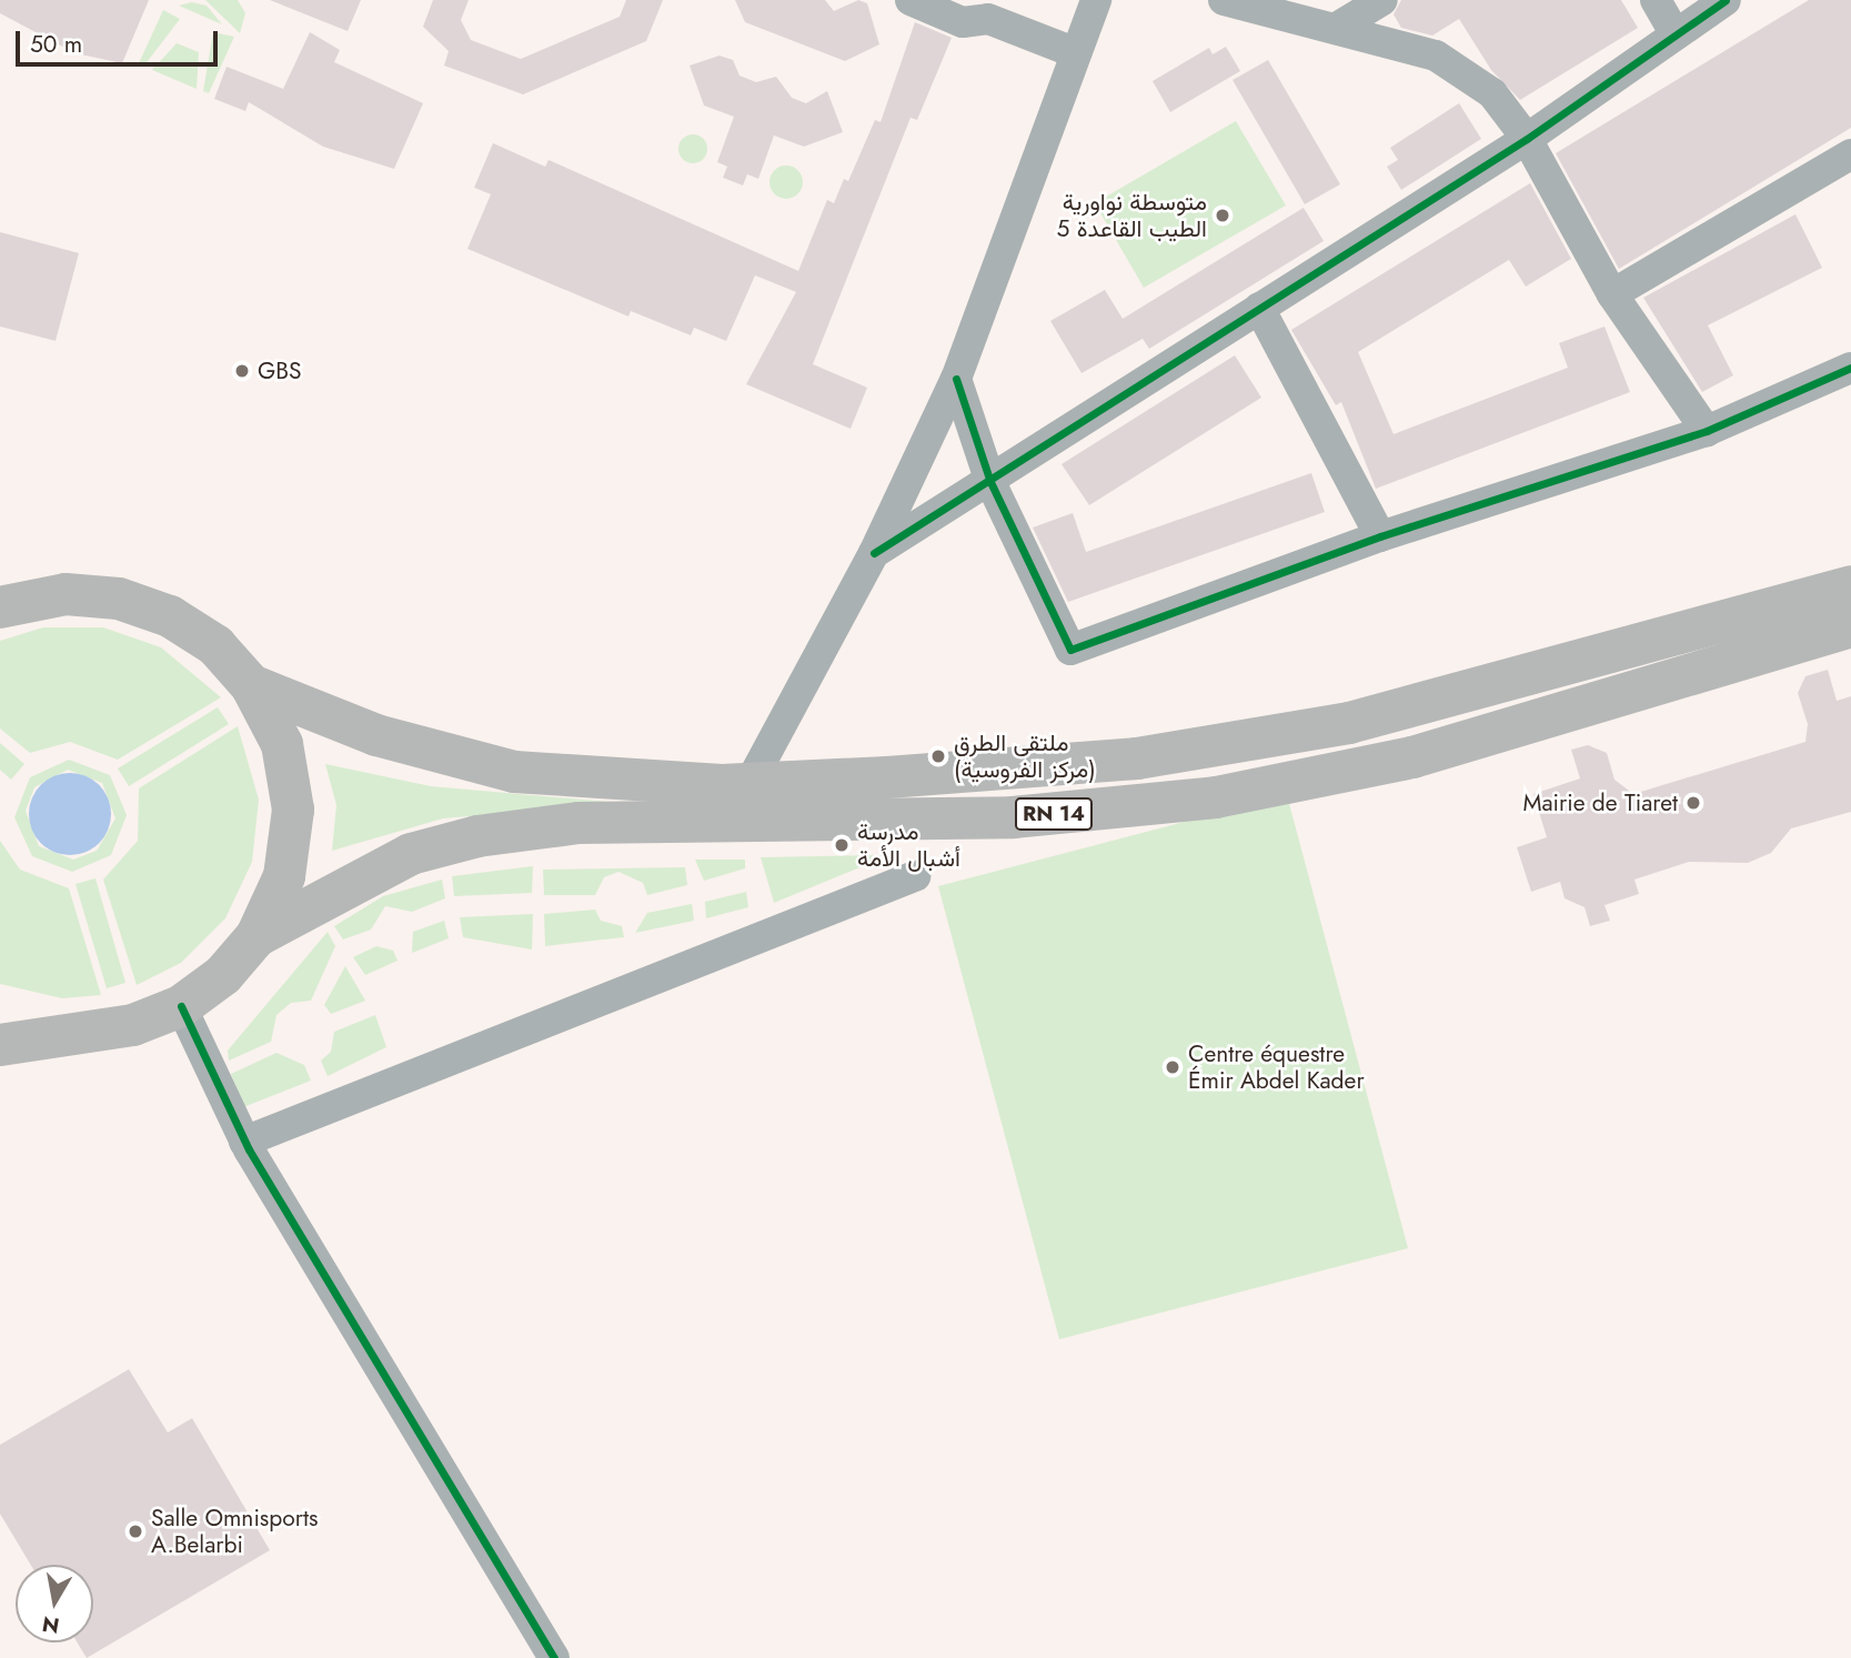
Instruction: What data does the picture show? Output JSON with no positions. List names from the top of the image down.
{
  "streets": {
    "highway": ["RN 14"]
  },
  "places": [
    "متوسطة نواورية الطيب القاعدة 5",
    "GBS",
    "ملتقى الطرق (مركز الفروسية)",
    "Mairie de Tiaret",
    "مدرسة أشبال الأمة",
    "Centre équestre Émir Abdel Kader",
    "Salle Omnisports A.Belarbi"
  ],
  "scale_bar": "50 m",
  "north": "bottom"
}
